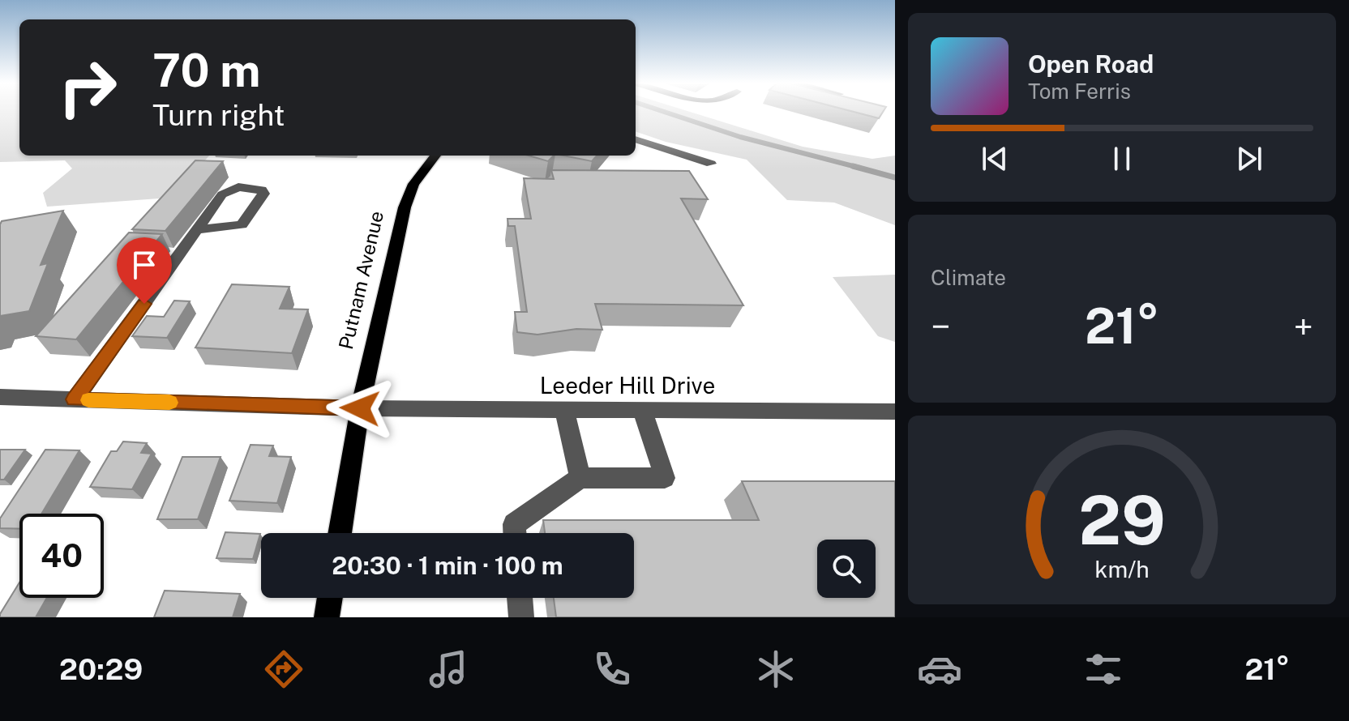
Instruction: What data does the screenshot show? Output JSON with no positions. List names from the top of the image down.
{
  "streets": {
    "main road": ["Putnam Avenue"],
    "street": ["Leeder Hill Drive"]
  },
  "crossings": [
    ["Putnam Avenue", "Leeder Hill Drive"]
  ],
  "page": {
    "turn": ["70 m", "Turn right"],
    "song": ["Open Road", "Tom Ferris"],
    "tile": "Climate",
    "heat": ["−", "21°", "+"],
    "limit": "40",
    "trip": "20:30 · 1 min · 100 m",
    "tabs": ["20:29", "21°"],
    "gauge": ["29", "km/h"]
  }
}
